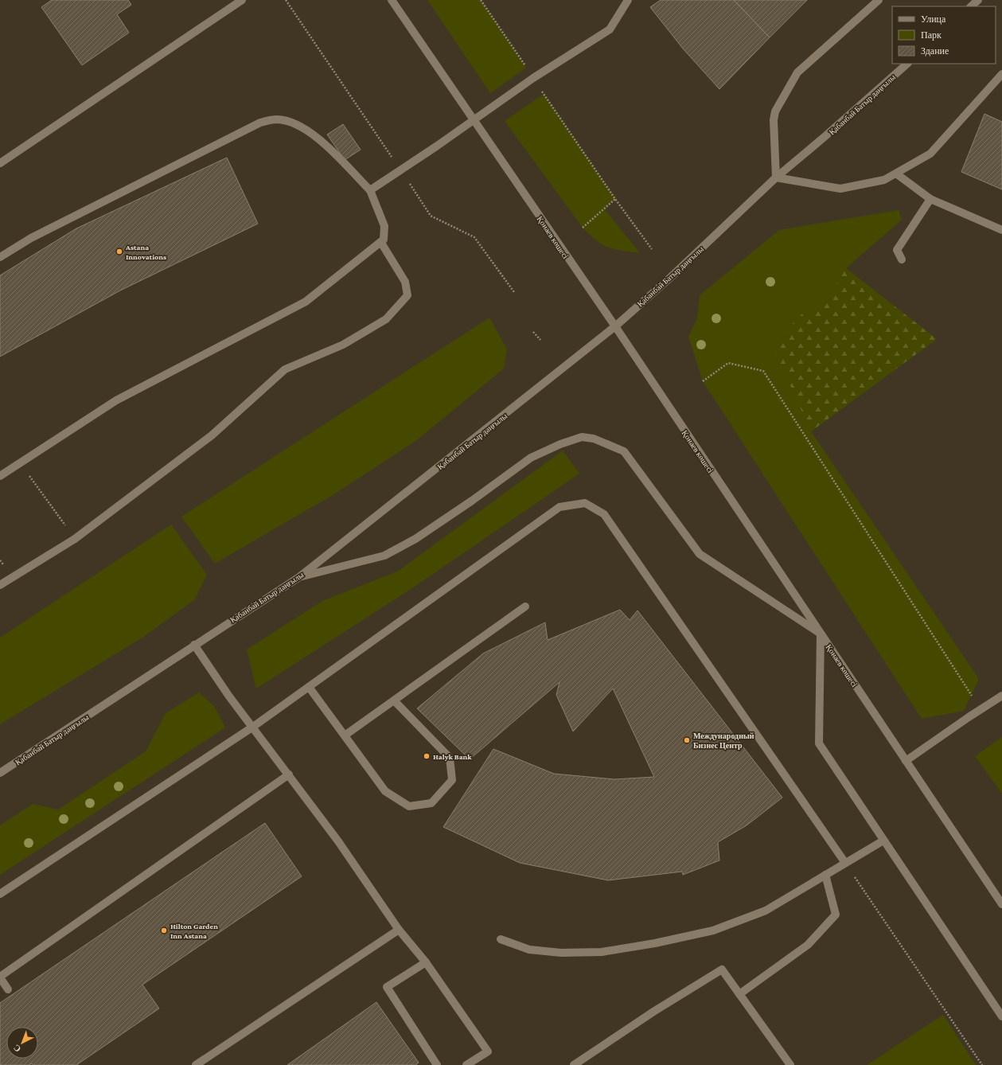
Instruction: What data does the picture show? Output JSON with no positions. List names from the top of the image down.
{
  "streets": {
    "main road": ["Қабанбай Батыр даңғылы", "Қонаев көшесі"]
  },
  "crossings": [
    ["Қабанбай Батыр даңғылы", "Қонаев көшесі"]
  ],
  "places": [
    "Astana Innovations",
    "Международный Бизнес Центр",
    "Halyk Bank",
    "Hilton Garden Inn Astana"
  ],
  "legend": ["Улица", "Парк", "Здание"],
  "north": "bottom left"
}
